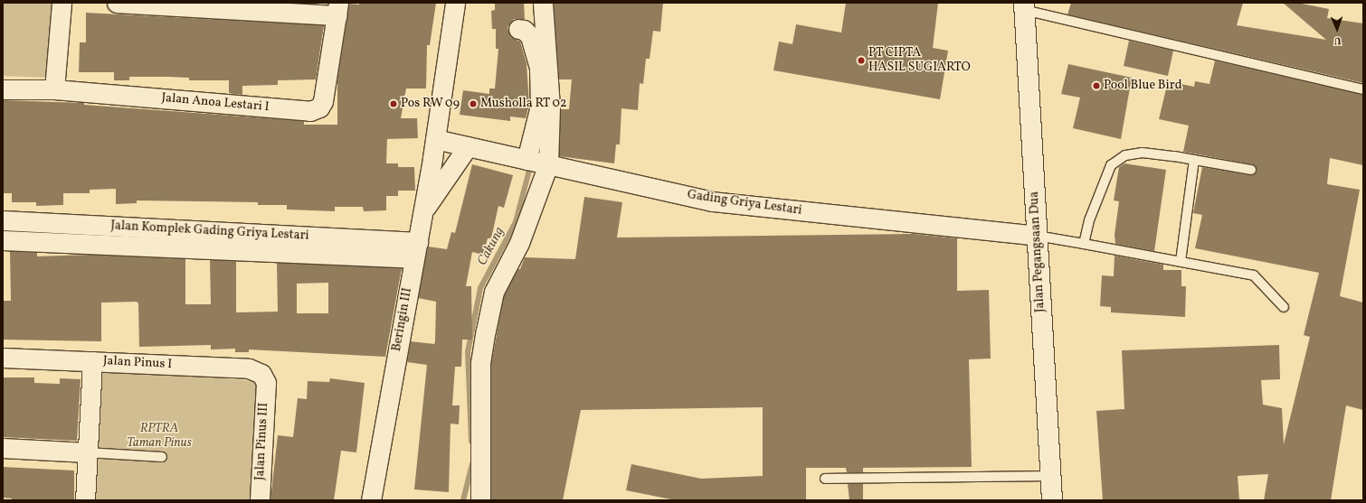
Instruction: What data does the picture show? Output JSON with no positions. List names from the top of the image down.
{
  "streets": {
    "main road": ["Jalan Pegangsaan Dua"],
    "street": [
      "Jalan Anoa Lestari I",
      "Gading Griya Lestari",
      "Jalan Komplek Gading Griya Lestari",
      "Beringin III",
      "Jalan Pinus I",
      "Jalan Pinus III"
    ]
  },
  "crossings": [
    ["Gading Griya Lestari", "Jalan Pegangsaan Dua"],
    ["Gading Griya Lestari", "Beringin III"],
    ["Jalan Komplek Gading Griya Lestari", "Beringin III"],
    ["Jalan Pinus I", "Jalan Pinus III"]
  ],
  "water": ["Cakung"],
  "parks": ["RPTRA Taman Pinus"],
  "places": [
    "PT CIPTA HASIL SUGIARTO",
    "Pool Blue Bird",
    "Pos RW 09",
    "Musholla RT 02"
  ],
  "north": "bottom"
}
